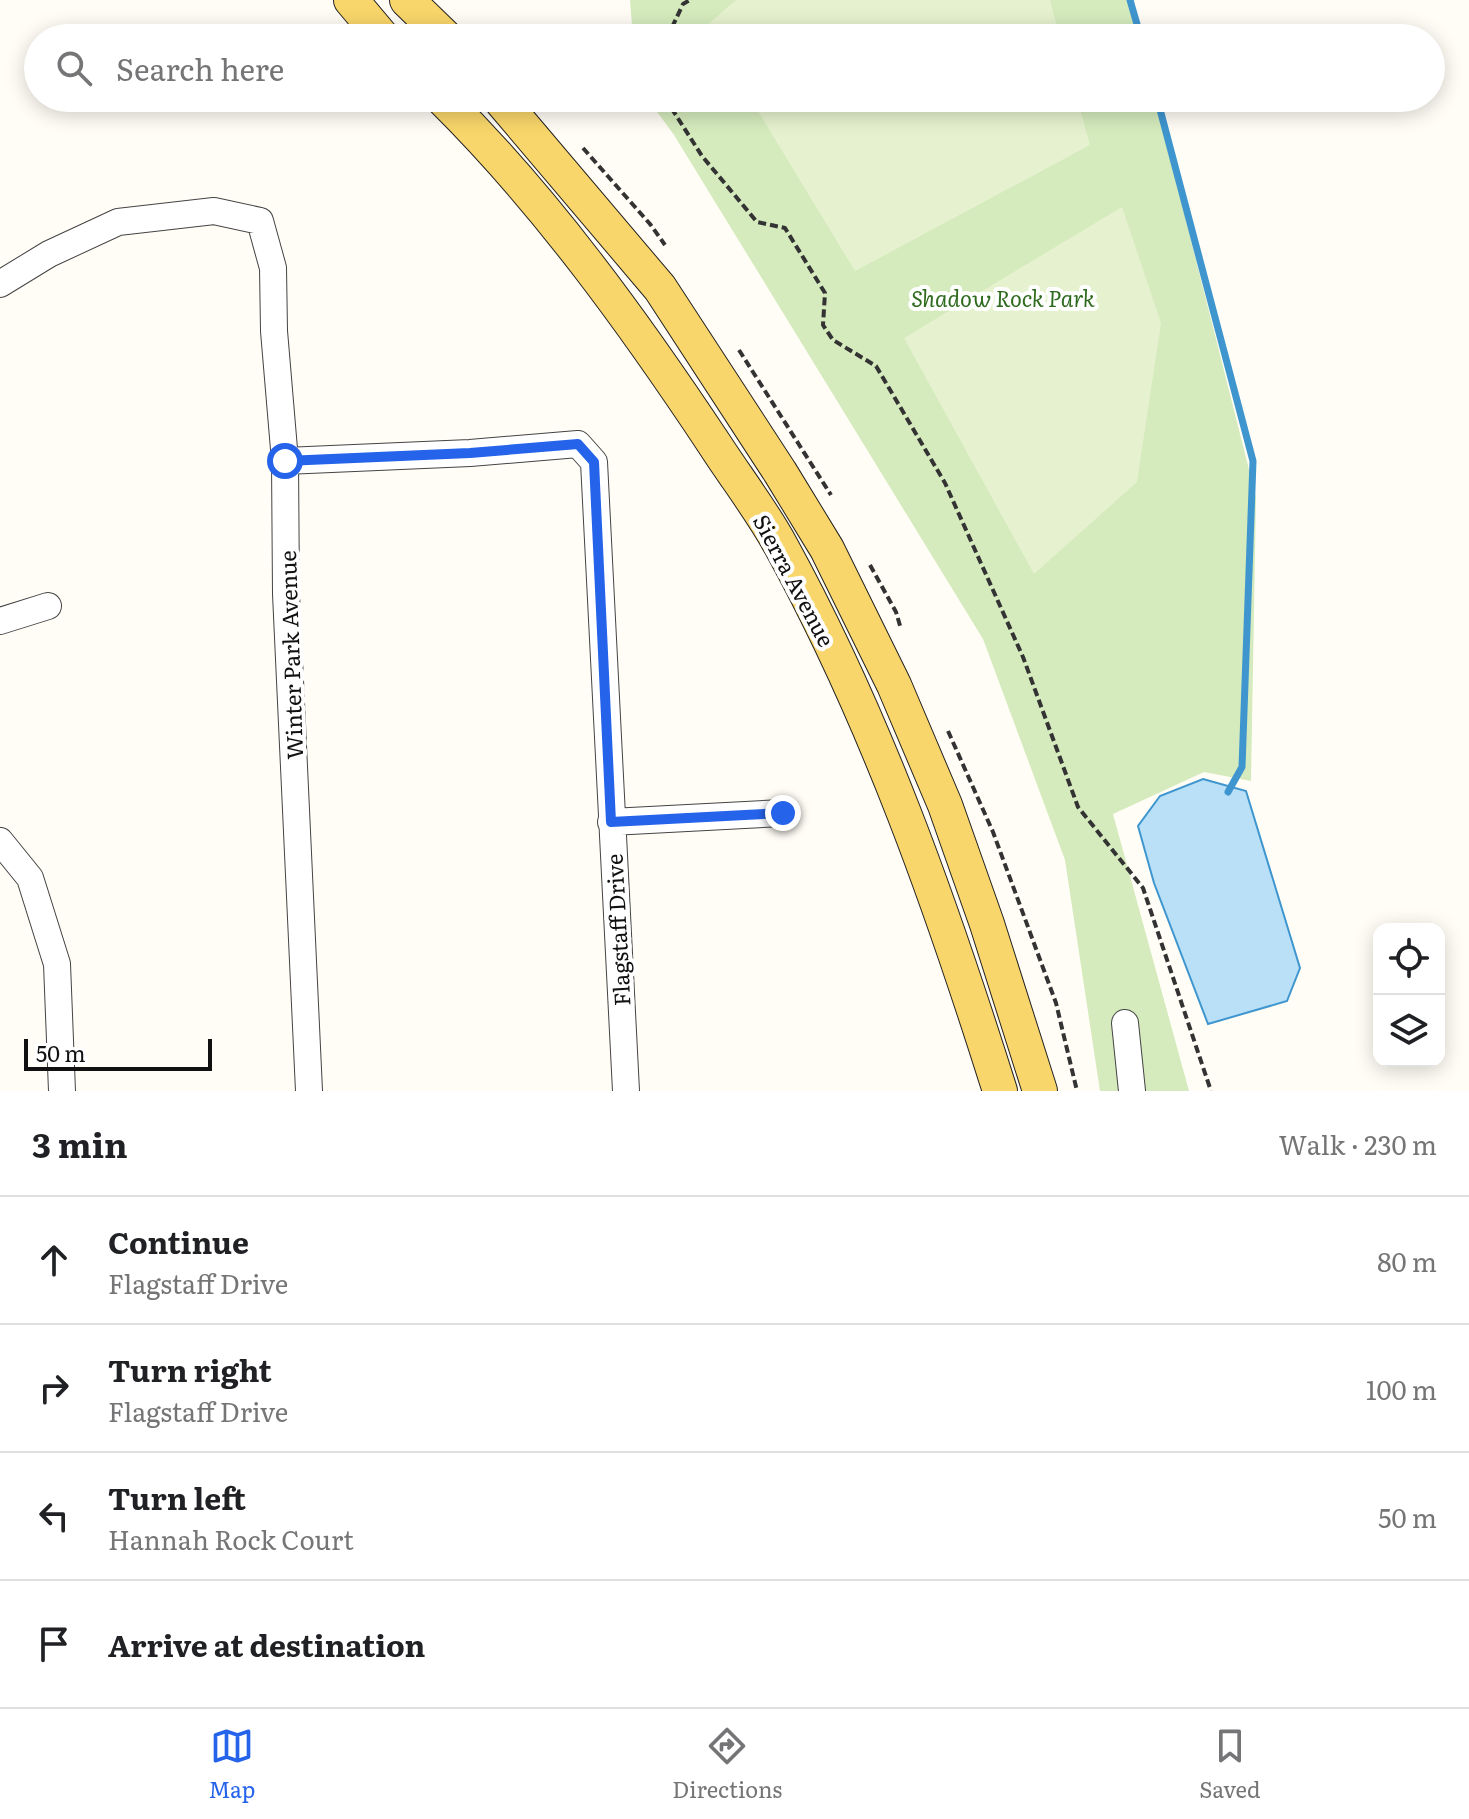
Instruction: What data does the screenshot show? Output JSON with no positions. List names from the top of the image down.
{
  "streets": {
    "main road": ["Sierra Avenue"],
    "street": ["Winter Park Avenue", "Flagstaff Drive"]
  },
  "crossings": [
    ["Winter Park Avenue", "Flagstaff Drive"]
  ],
  "parks": ["Shadow Rock Park"],
  "scale_bar": "50 m",
  "page": {
    "search": "Search here",
    "scale": "50 m",
    "heading": ["3 min", "Walk · 230 m"],
    "list": [
      ["Continue", "Flagstaff Drive", "80 m"],
      ["Turn right", "Flagstaff Drive", "100 m"],
      ["Turn left", "Hannah Rock Court", "50 m"],
      "Arrive at destination"
    ],
    "nav": ["Map", "Directions", "Saved"]
  }
}
